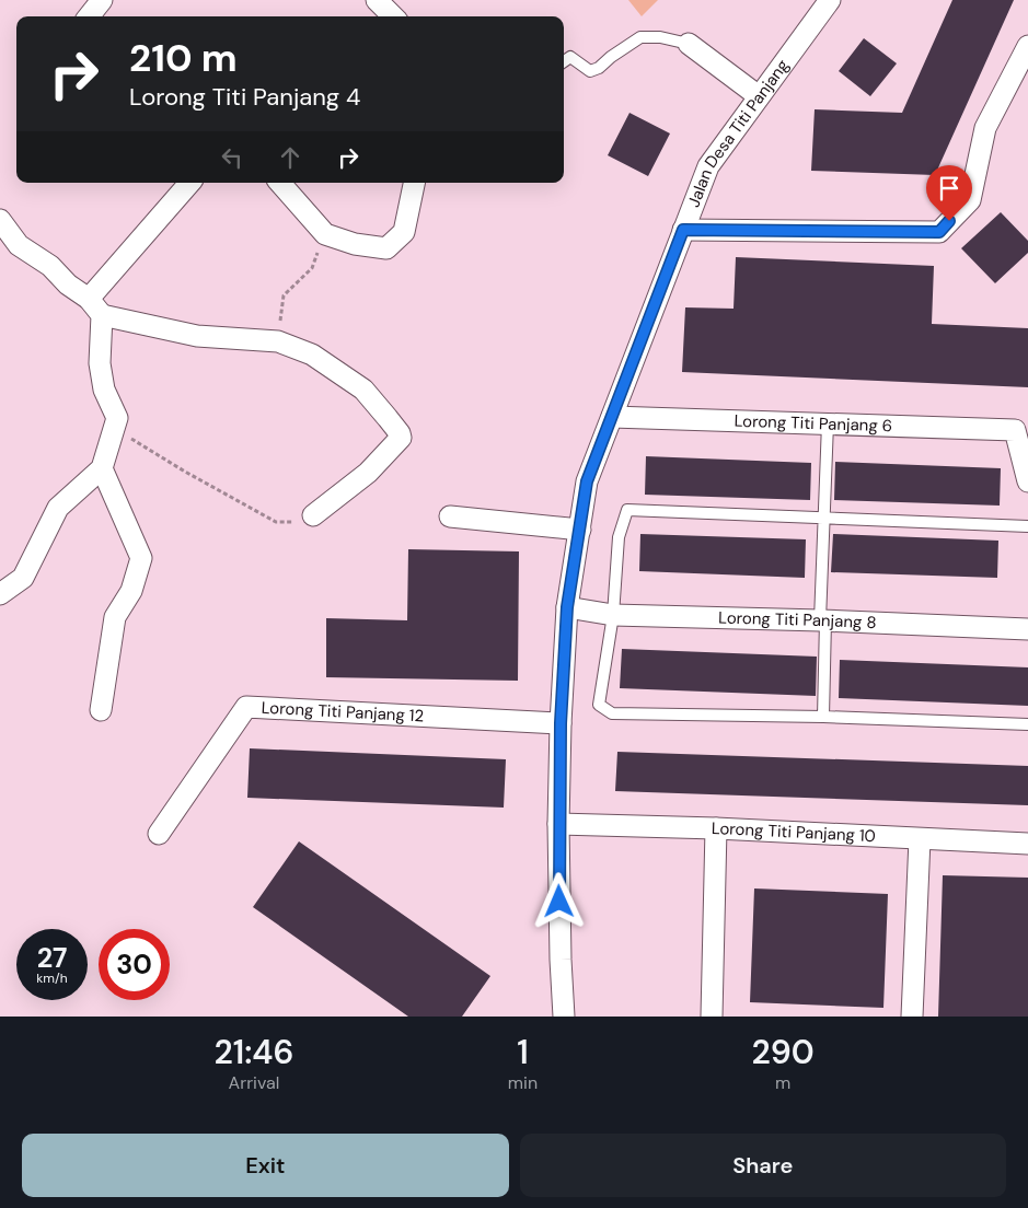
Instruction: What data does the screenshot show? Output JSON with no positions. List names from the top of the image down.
{
  "streets": {
    "street": [
      "Jalan Desa Titi Panjang",
      "Lorong Titi Panjang 6",
      "Lorong Titi Panjang 8",
      "Lorong Titi Panjang 12",
      "Lorong Titi Panjang 10"
    ]
  },
  "crossings": [
    ["Jalan Desa Titi Panjang", "Lorong Titi Panjang 6"],
    ["Jalan Desa Titi Panjang", "Lorong Titi Panjang 8"],
    ["Jalan Desa Titi Panjang", "Lorong Titi Panjang 12"],
    ["Jalan Desa Titi Panjang", "Lorong Titi Panjang 10"]
  ],
  "page": {
    "turn": ["210 m", "Lorong Titi Panjang 4"],
    "speed": "27 km/h",
    "limit": "30",
    "eta": [
      "21:46",
      "Arrival",
      "1",
      "min",
      "290",
      "m"
    ],
    "buttons": ["Exit", "Share"]
  }
}
